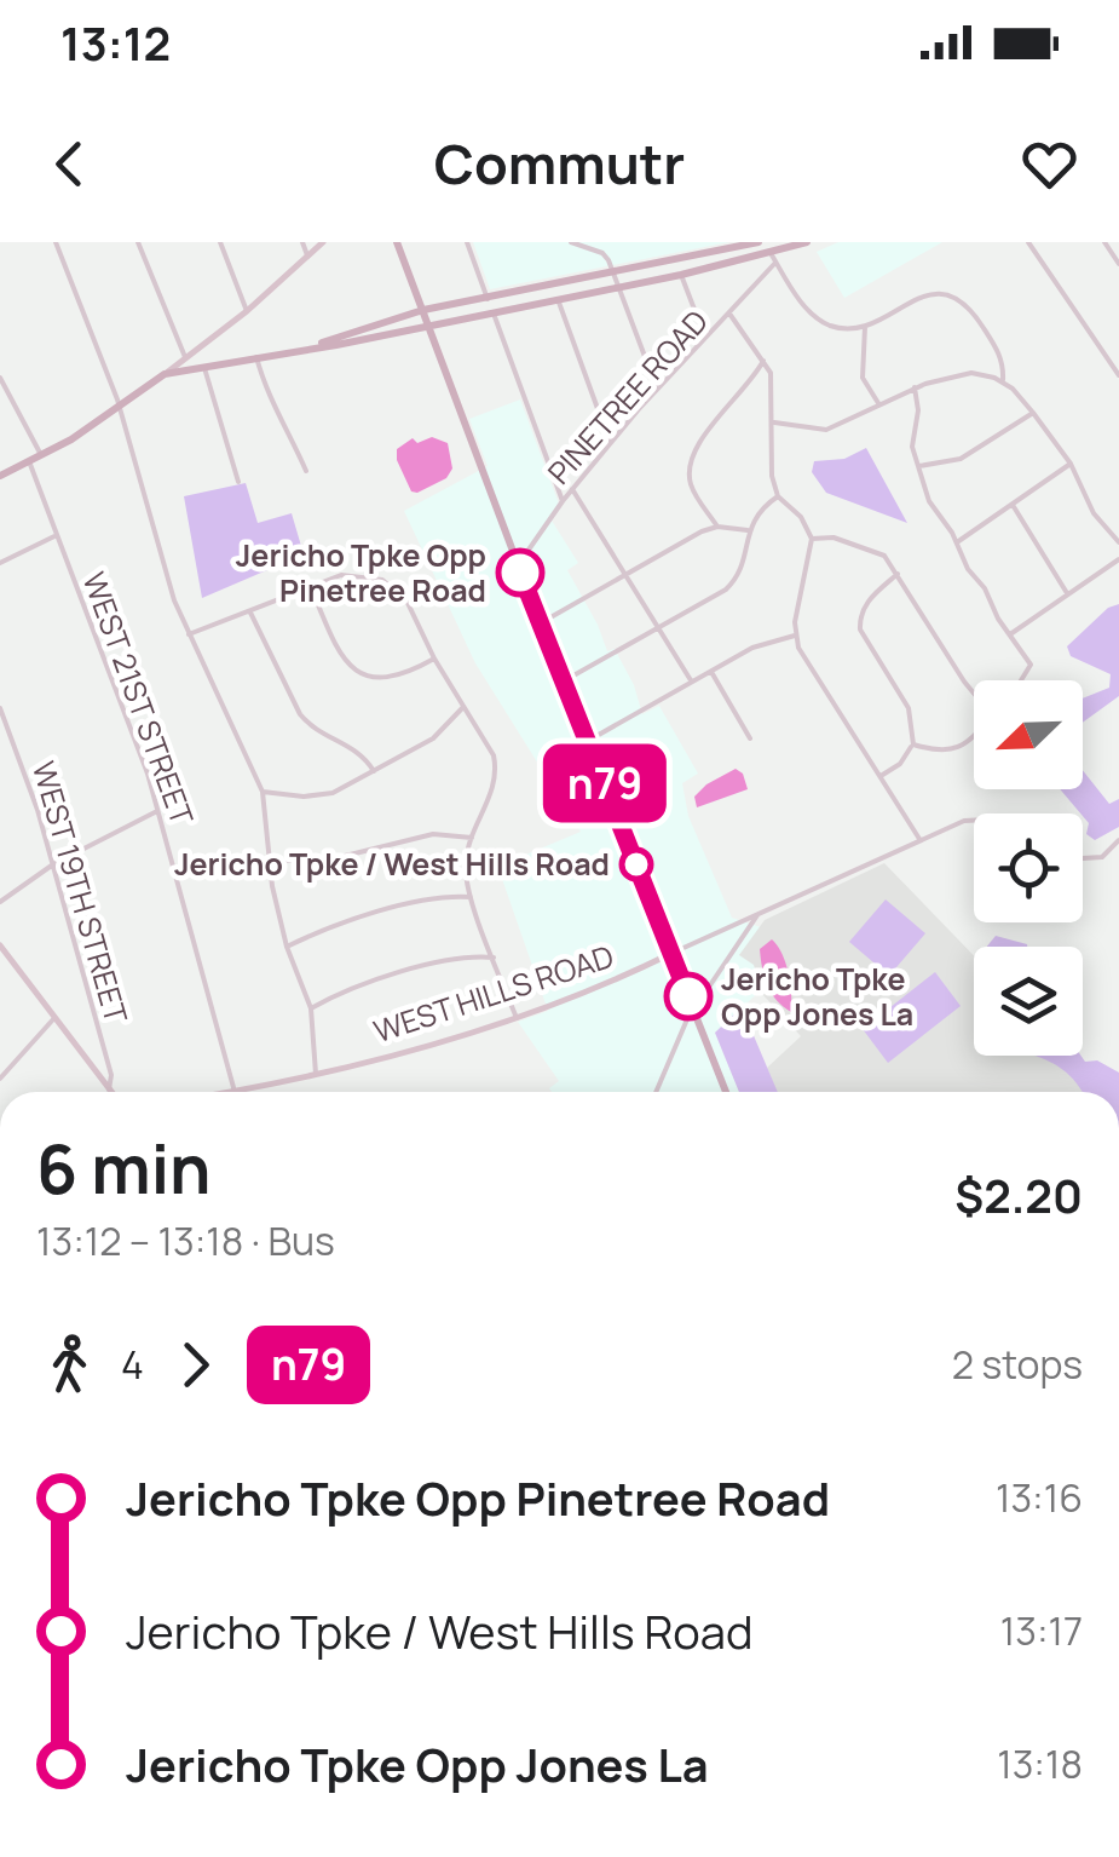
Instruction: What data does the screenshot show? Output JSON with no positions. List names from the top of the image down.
{
  "streets": {
    "street": [
      "PINETREE ROAD",
      "WEST 21ST STREET",
      "WEST 19TH STREET",
      "WEST HILLS ROAD"
    ]
  },
  "crossings": [
    ["WEST 21ST STREET", "WEST HILLS ROAD"]
  ],
  "places": ["Jericho Tpke Opp Pinetree Road", "Jericho Tpke / West Hills Road", "Jericho Tpke Opp Jones La"],
  "lines": ["bus line n79"],
  "north": "bottom left",
  "page": {
    "status": "13:12",
    "header": "Commutr",
    "on_map": "n79",
    "heading": ["6 min", "13:12 – 13:18 · Bus", "$2.20"],
    "legs": ["4", "n79", "2 stops"],
    "list": [
      {
        "name": "Jericho Tpke Opp Pinetree Road",
        "value": "13:16"
      },
      {
        "name": "Jericho Tpke / West Hills Road",
        "value": "13:17"
      },
      {
        "name": "Jericho Tpke Opp Jones La",
        "value": "13:18"
      }
    ]
  }
}
